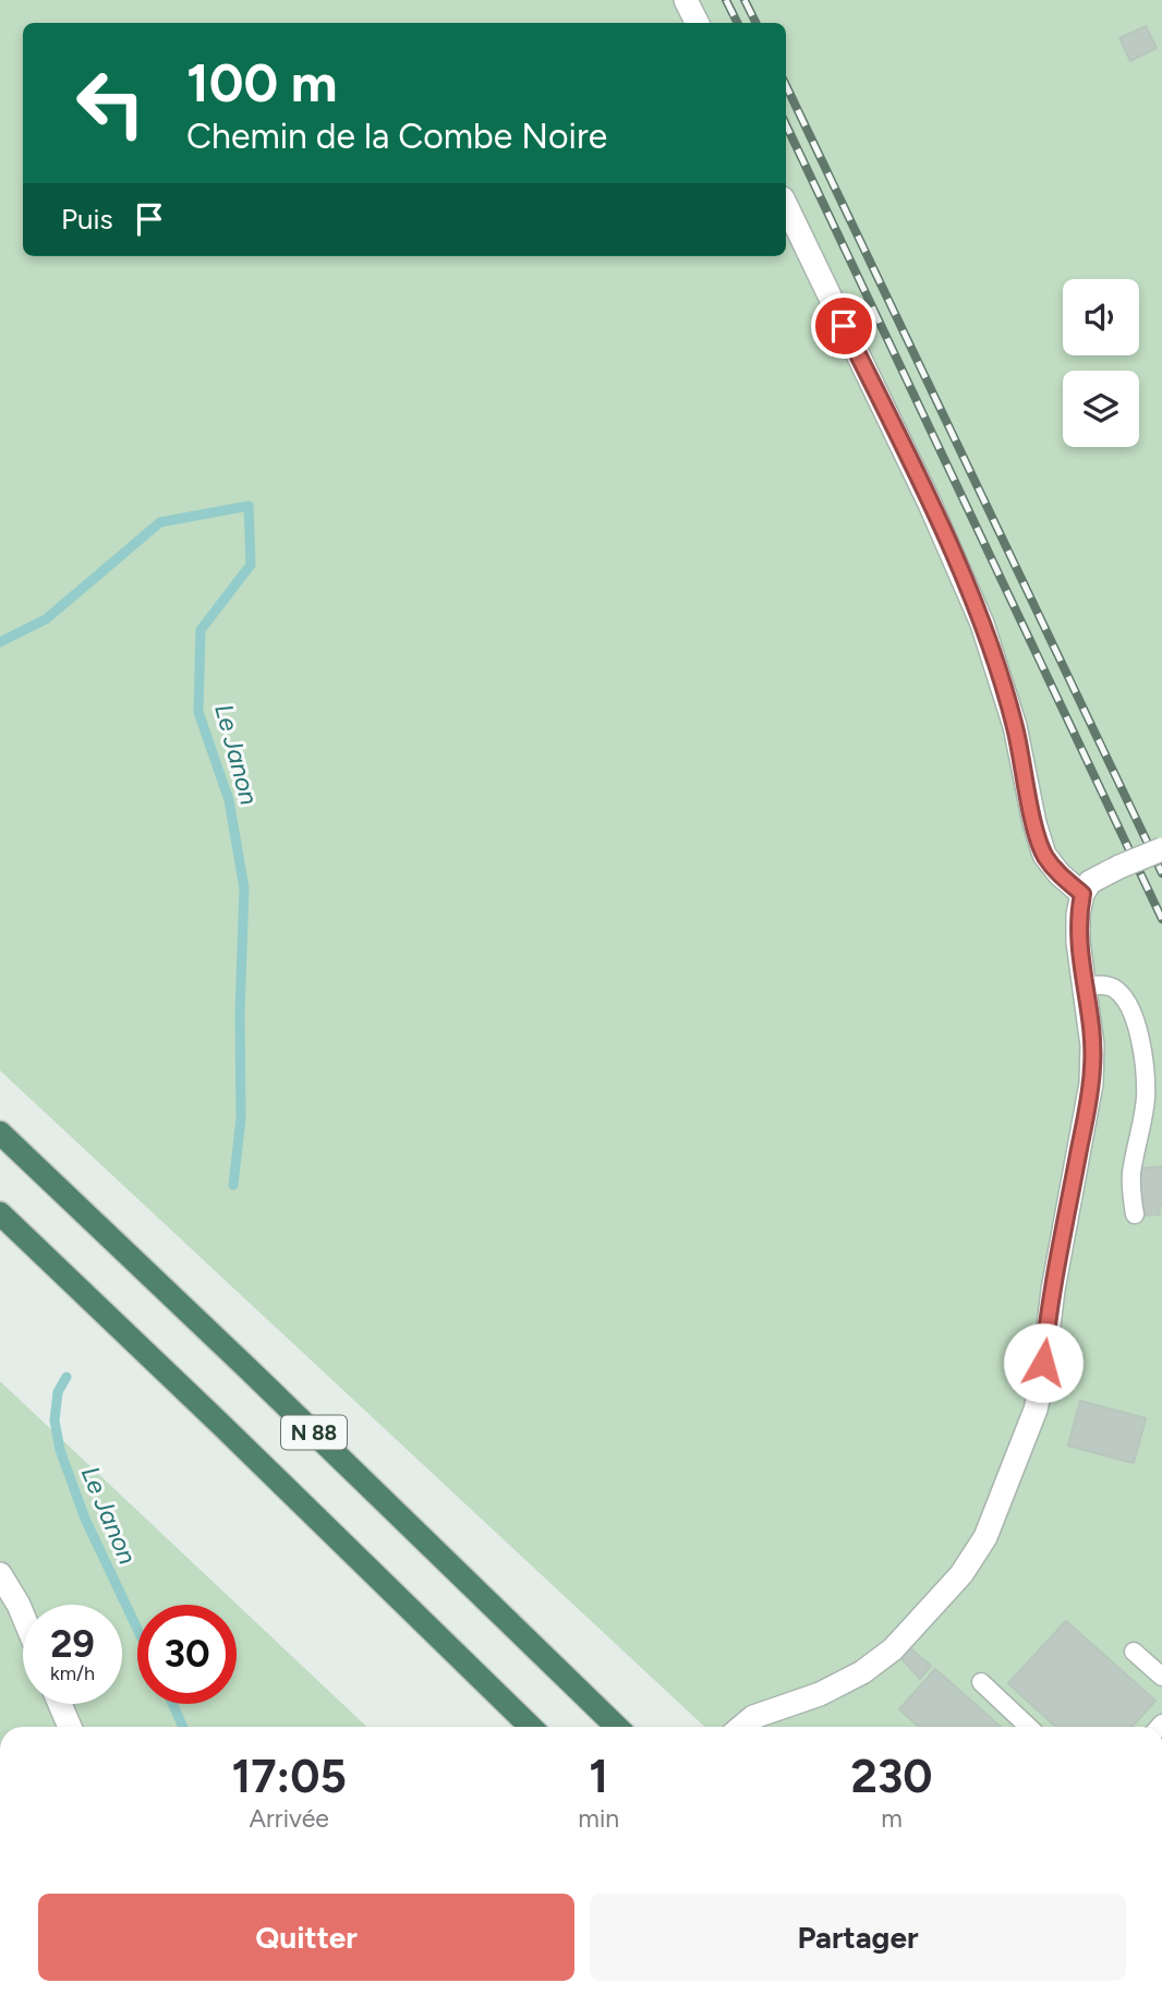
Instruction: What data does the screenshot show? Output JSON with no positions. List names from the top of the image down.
{
  "streets": {
    "highway": ["N 88"]
  },
  "water": ["Le Janon"],
  "page": {
    "turn": ["100 m", "Chemin de la Combe Noire"],
    "then": "Puis",
    "speed": "29 km/h",
    "limit": "30",
    "eta": [
      "17:05",
      "Arrivée",
      "1",
      "min",
      "230",
      "m"
    ],
    "buttons": ["Quitter", "Partager"]
  }
}
